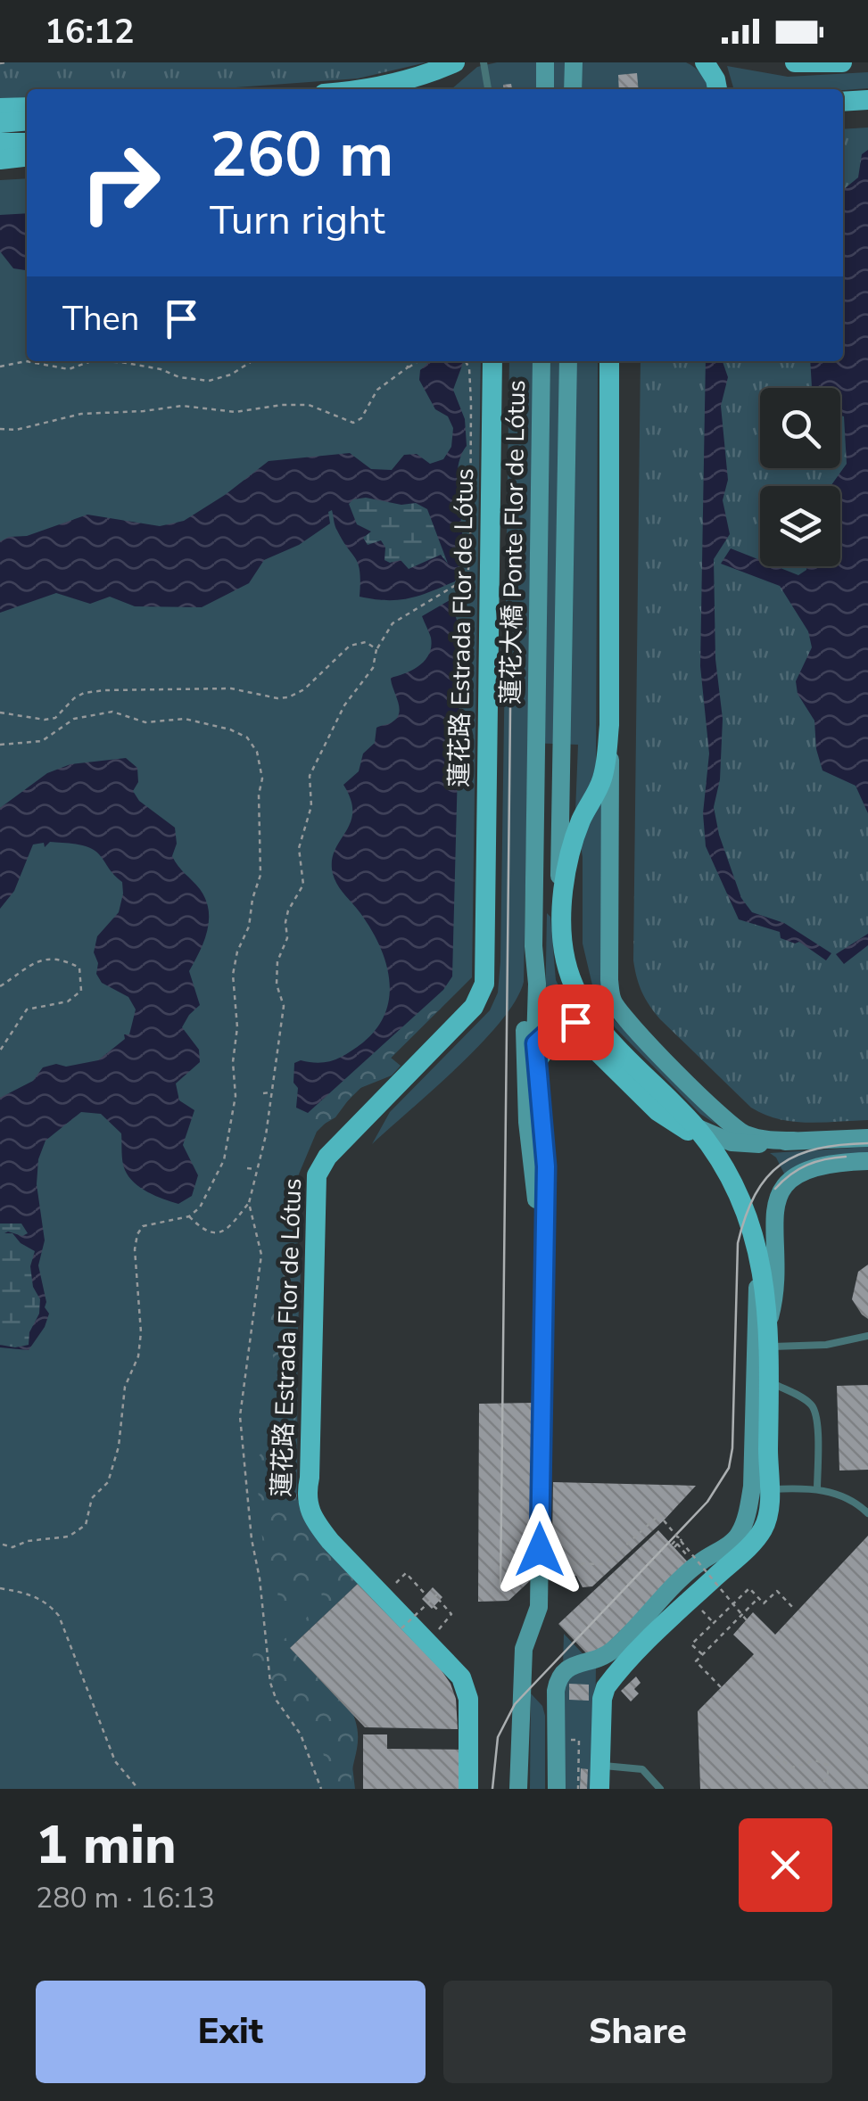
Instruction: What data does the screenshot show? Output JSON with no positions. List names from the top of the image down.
{
  "streets": {
    "main road": ["蓮花大橋 Ponte Flor de Lótus", "蓮花路 Estrada Flor de Lótus"]
  },
  "page": {
    "status": "16:12",
    "turn": ["260 m", "Turn right"],
    "then": "Then",
    "heading": ["1 min", "280 m · 16:13"],
    "buttons": ["Exit", "Share"]
  }
}
